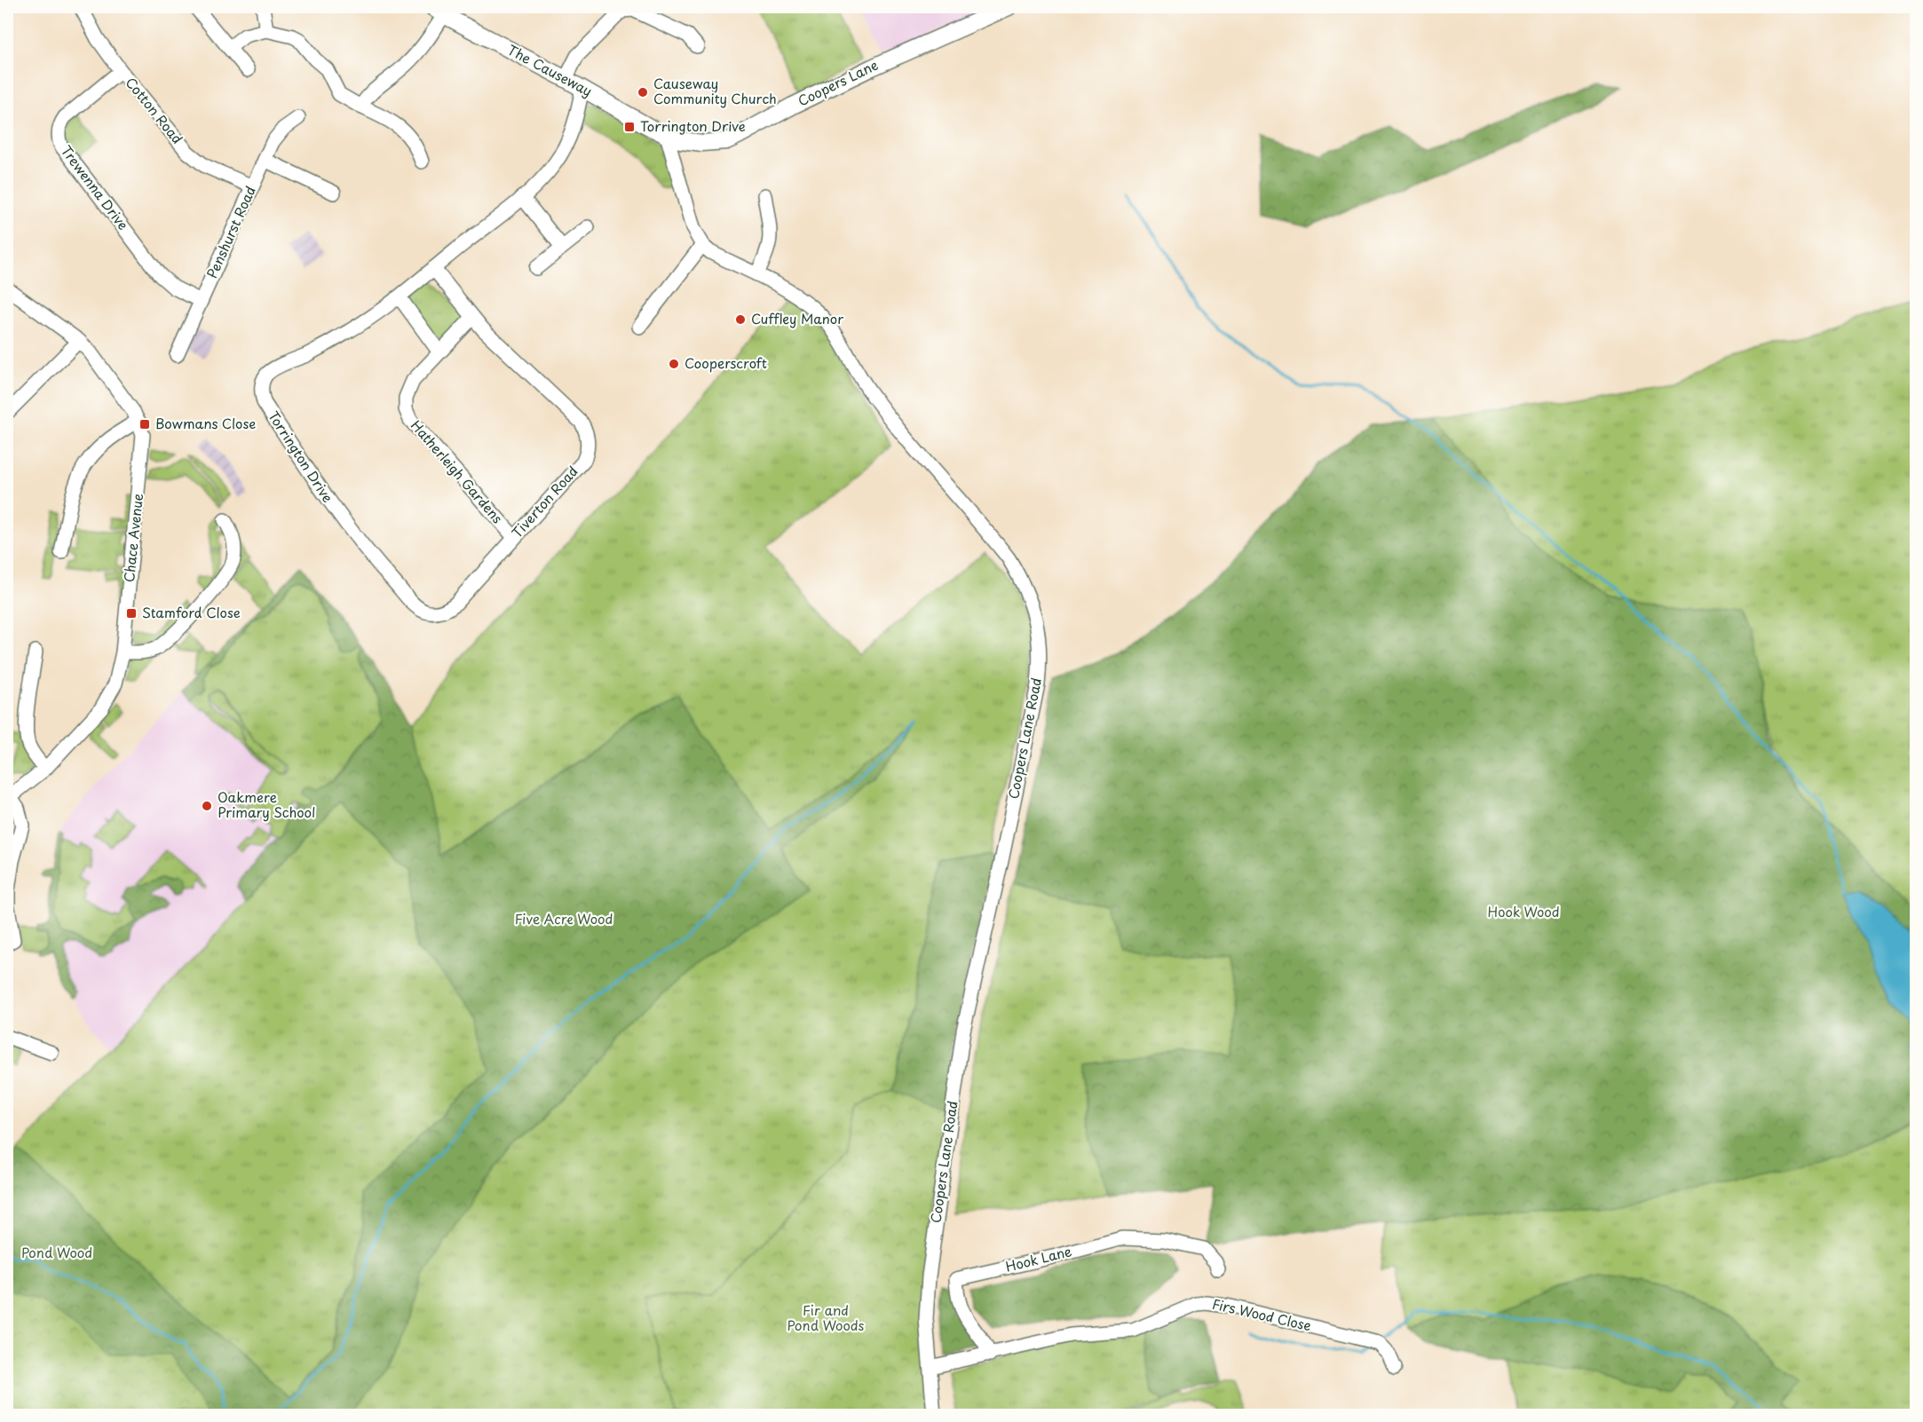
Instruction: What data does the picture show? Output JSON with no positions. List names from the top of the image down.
{
  "streets": {
    "main road": ["The Causeway", "Coopers Lane"],
    "street": [
      "Cotton Road",
      "Trewenna Drive",
      "Penshurst Road",
      "Torrington Drive",
      "Hatherleigh Gardens",
      "Tiverton Road",
      "Chace Avenue",
      "Coopers Lane Road",
      "Hook Lane",
      "Firs Wood Close"
    ]
  },
  "crossings": [
    ["The Causeway", "Coopers Lane"],
    ["The Causeway", "Torrington Drive"],
    ["Cotton Road", "Trewenna Drive"],
    ["Cotton Road", "Penshurst Road"],
    ["Trewenna Drive", "Penshurst Road"],
    ["Torrington Drive", "Tiverton Road"],
    ["Hatherleigh Gardens", "Tiverton Road"],
    ["Coopers Lane Road", "Firs Wood Close"],
    ["Hook Lane", "Firs Wood Close"]
  ],
  "parks": [
    "Hook Wood",
    "Five Acre Wood",
    "Pond Wood",
    "Fir and Pond Woods"
  ],
  "places": {
    "other": [
      "Causeway Community Church",
      "Cuffley Manor",
      "Cooperscroft",
      "Oakmere Primary School"
    ],
    "transit": ["Torrington Drive", "Bowmans Close", "Stamford Close"]
  }
}
